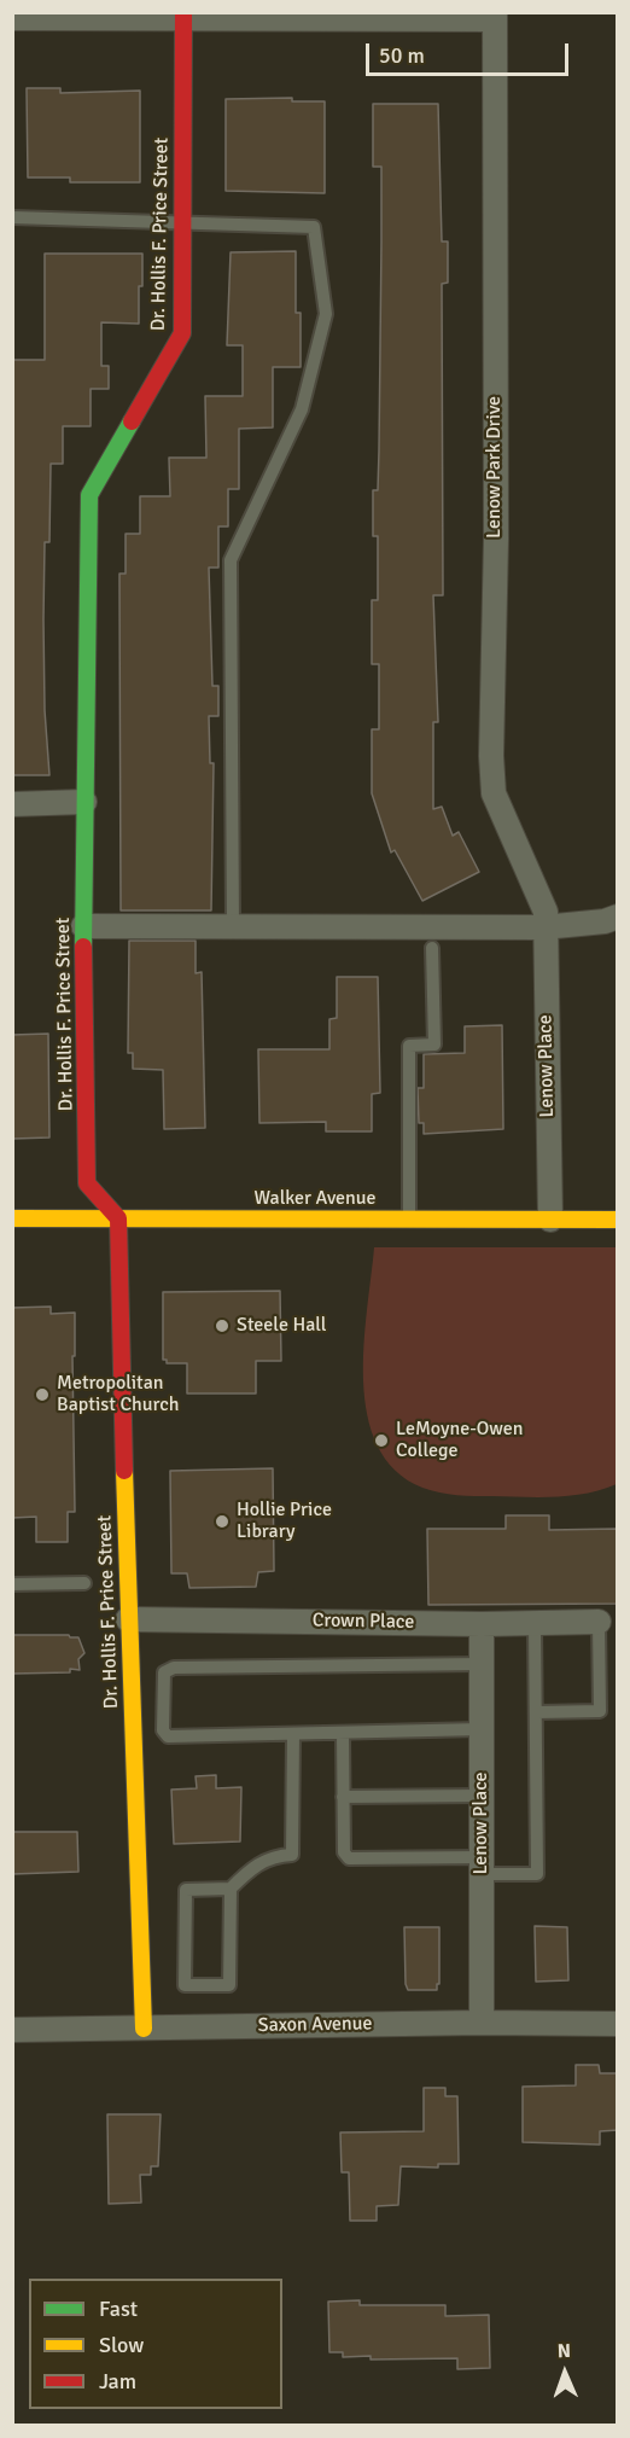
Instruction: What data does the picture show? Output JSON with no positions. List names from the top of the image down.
{
  "streets": {
    "street": [
      "Dr. Hollis F. Price Street",
      "Lenow Park Drive",
      "Lenow Place",
      "Walker Avenue",
      "Crown Place",
      "Saxon Avenue"
    ]
  },
  "crossings": [
    ["Dr. Hollis F. Price Street", "Walker Avenue"],
    ["Dr. Hollis F. Price Street", "Crown Place"],
    ["Dr. Hollis F. Price Street", "Saxon Avenue"],
    ["Lenow Park Drive", "Lenow Place"],
    ["Lenow Place", "Walker Avenue"],
    ["Lenow Place", "Crown Place"],
    ["Lenow Place", "Saxon Avenue"]
  ],
  "places": [
    "Steele Hall",
    "Metropolitan Baptist Church",
    "LeMoyne-Owen College",
    "Hollie Price Library"
  ],
  "legend": ["Fast", "Slow", "Jam"],
  "scale_bar": "50 m",
  "north": "top"
}
